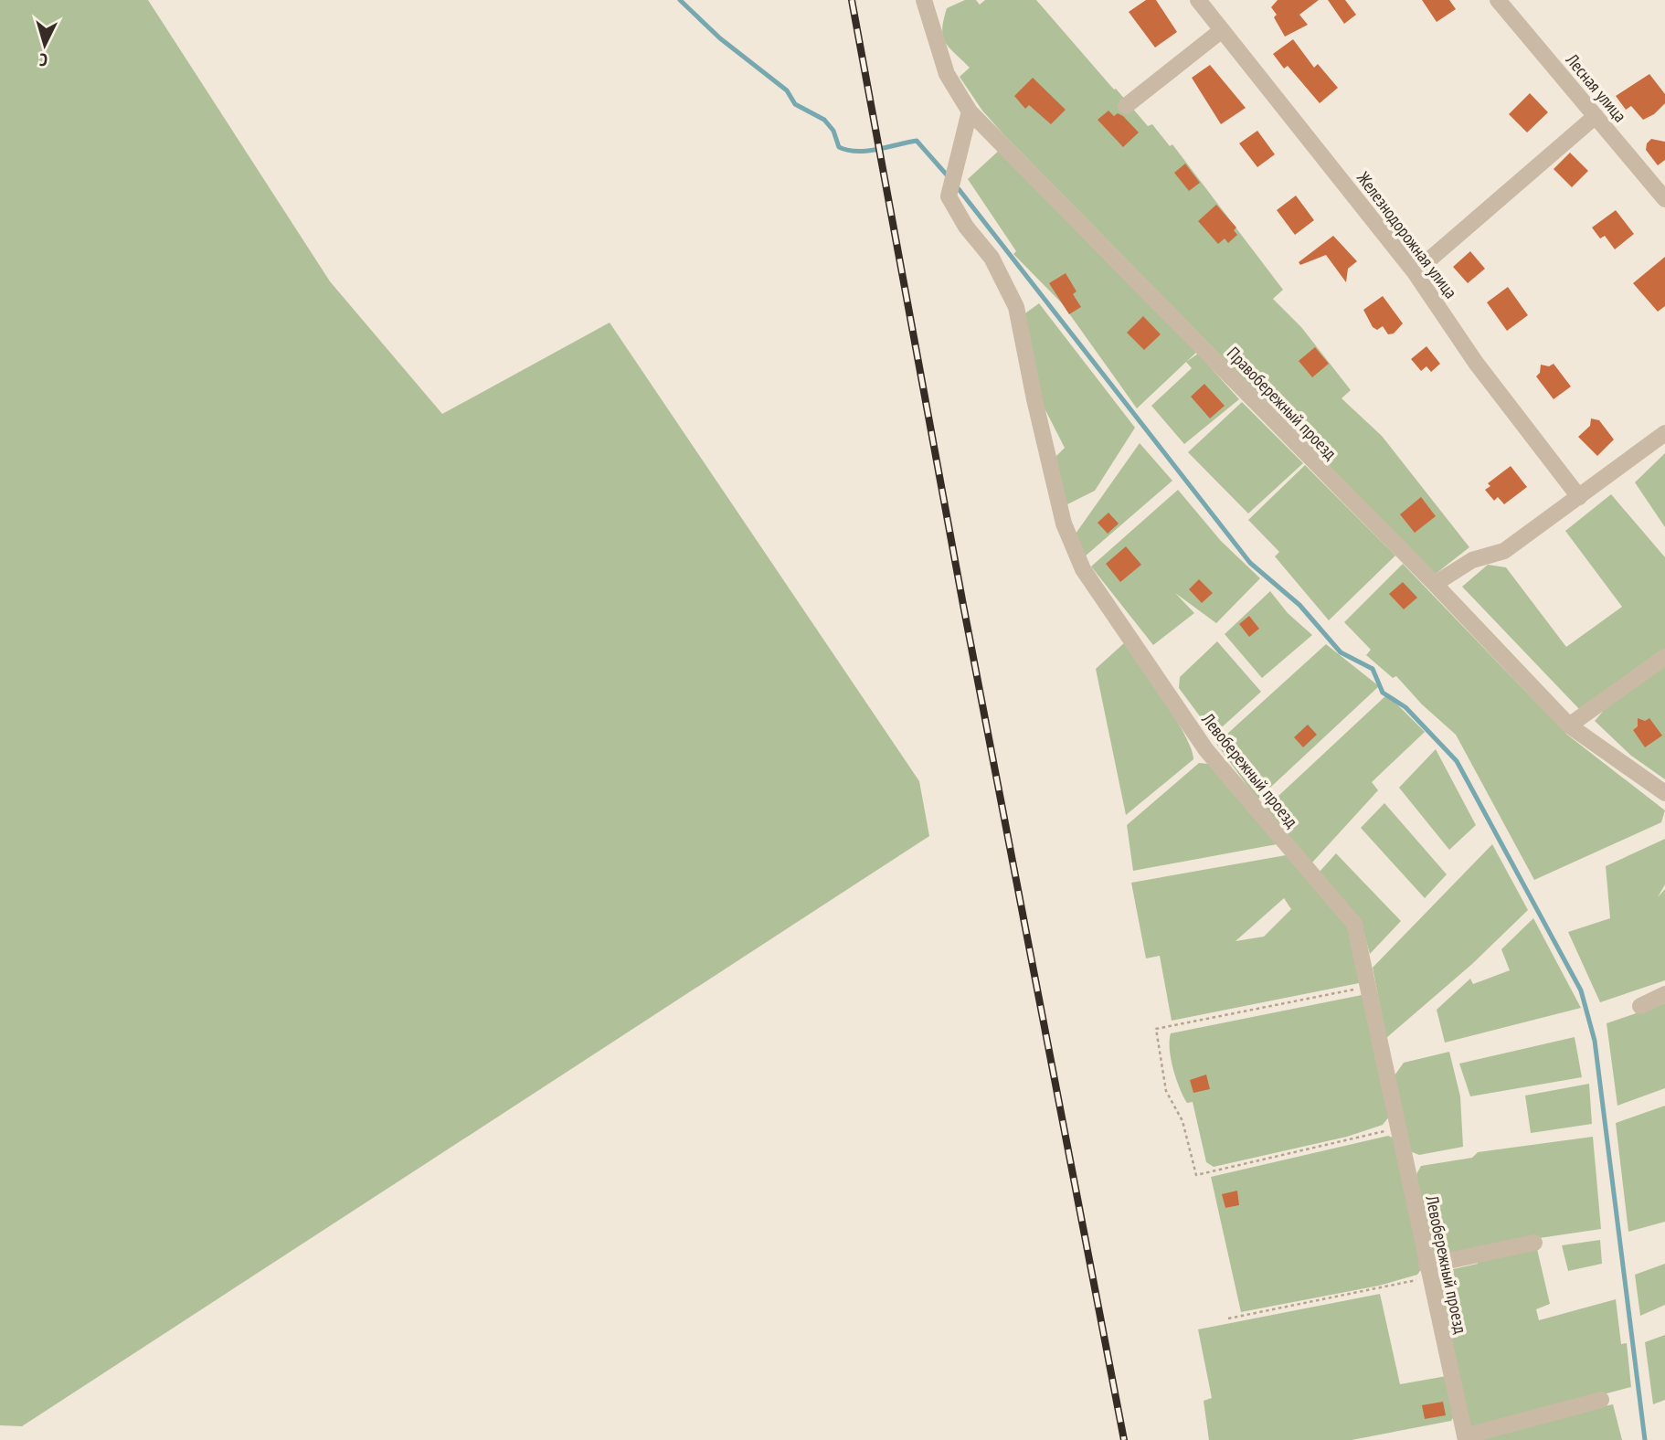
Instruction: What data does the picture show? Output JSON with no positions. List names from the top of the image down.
{
  "streets": {
    "street": [
      "Лесная улица",
      "Железнодорожная улица",
      "Правобережный проезд",
      "Левобережный проезд"
    ]
  },
  "crossings": [
    ["Правобережный проезд", "Левобережный проезд"]
  ],
  "north": "bottom"
}
